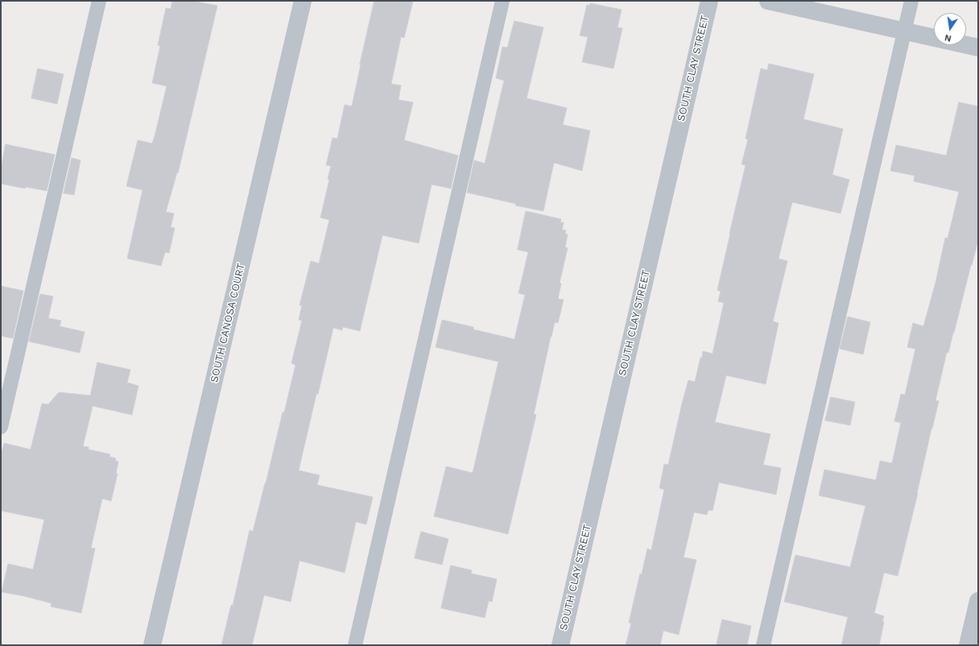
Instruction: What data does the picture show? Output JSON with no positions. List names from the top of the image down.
{
  "streets": {
    "street": ["SOUTH CLAY STREET", "SOUTH CANOSA COURT"]
  },
  "north": "bottom"
}
